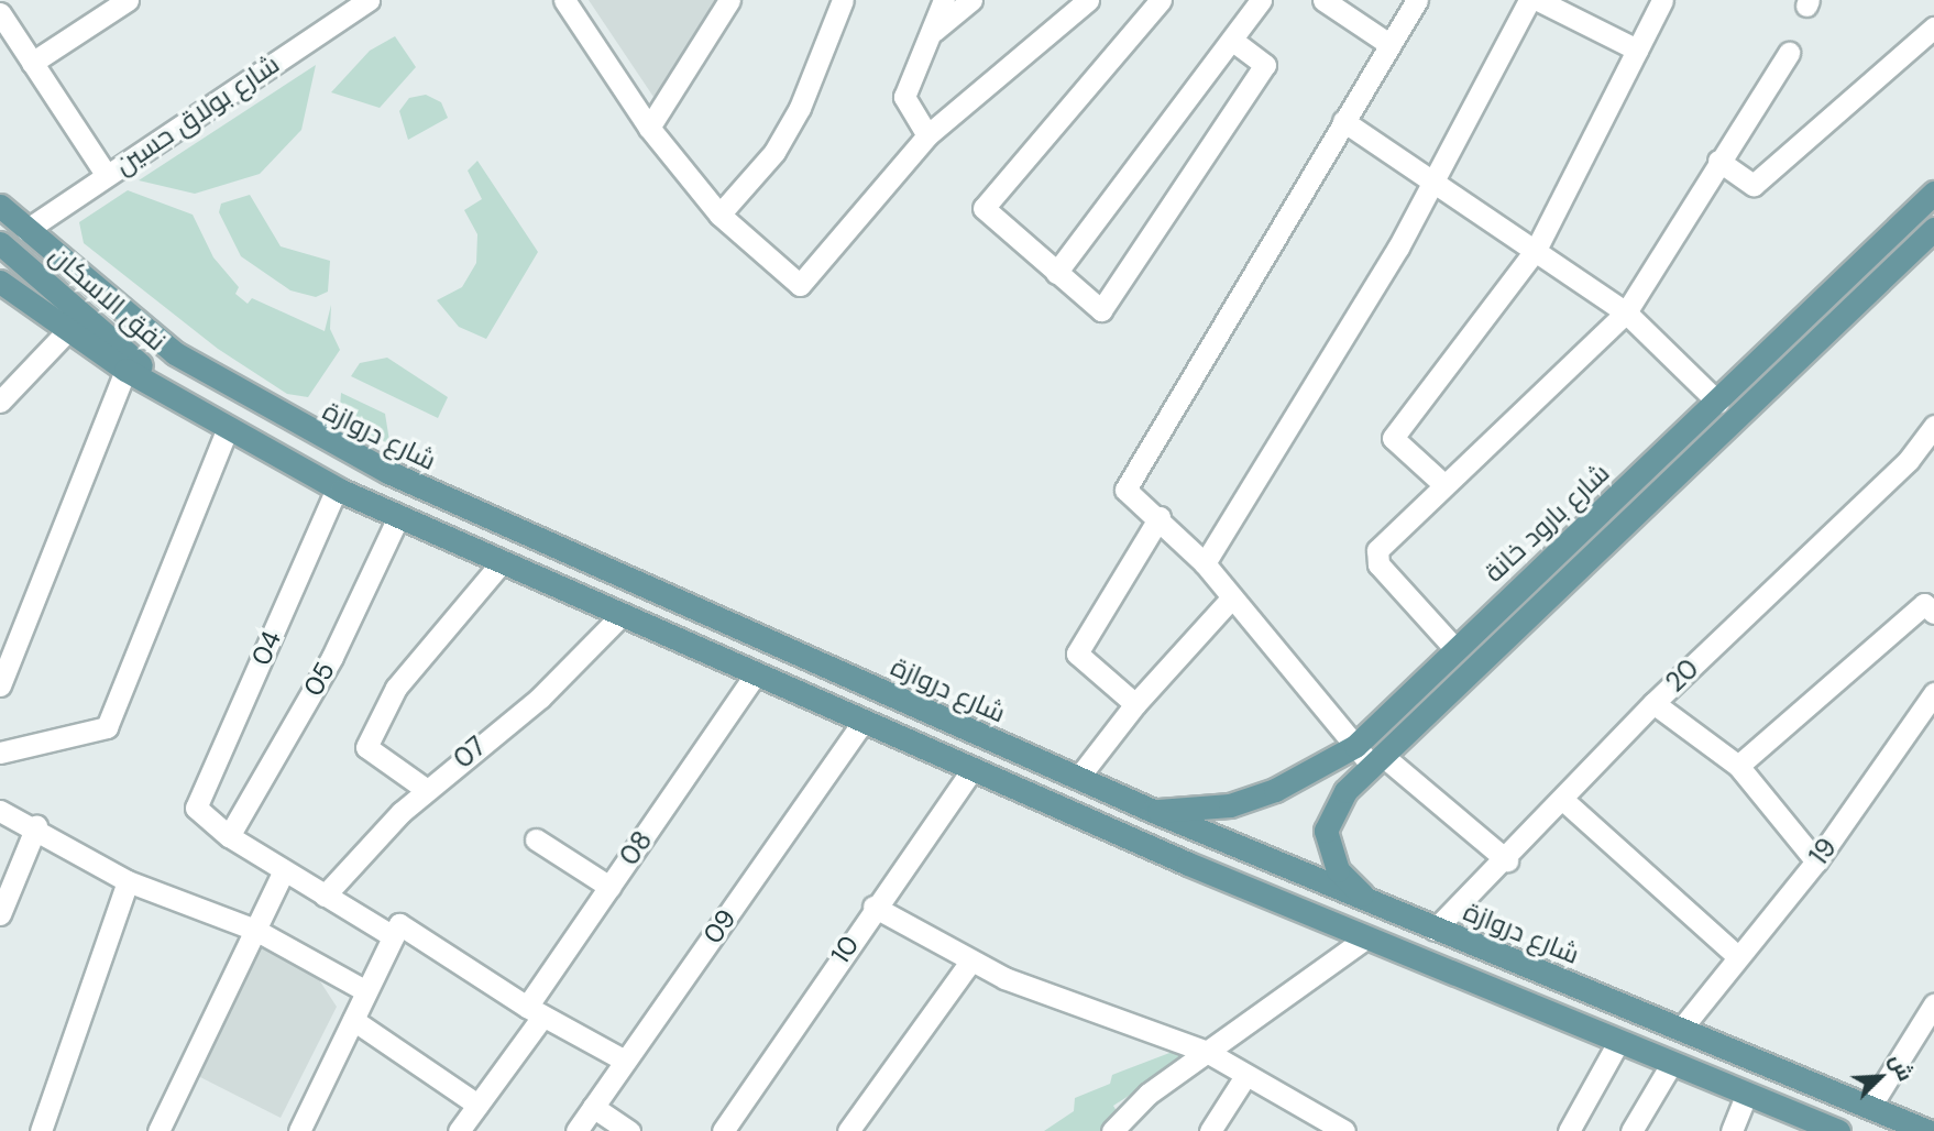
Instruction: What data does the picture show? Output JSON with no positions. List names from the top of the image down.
{
  "streets": {
    "main road": ["نفق الاسكان", "شارع دروازة", "شارع بارود خانة"],
    "street": [
      "شارع بولاق حسين",
      "04",
      "20",
      "05",
      "07",
      "08",
      "19",
      "09",
      "10"
    ]
  },
  "crossings": [
    ["شارع بولاق حسين", "شارع دروازة"],
    ["شارع دروازة", "شارع بارود خانة"],
    ["شارع دروازة", "20"],
    ["شارع دروازة", "19"],
    ["04", "05"]
  ],
  "north": "top right"
}
